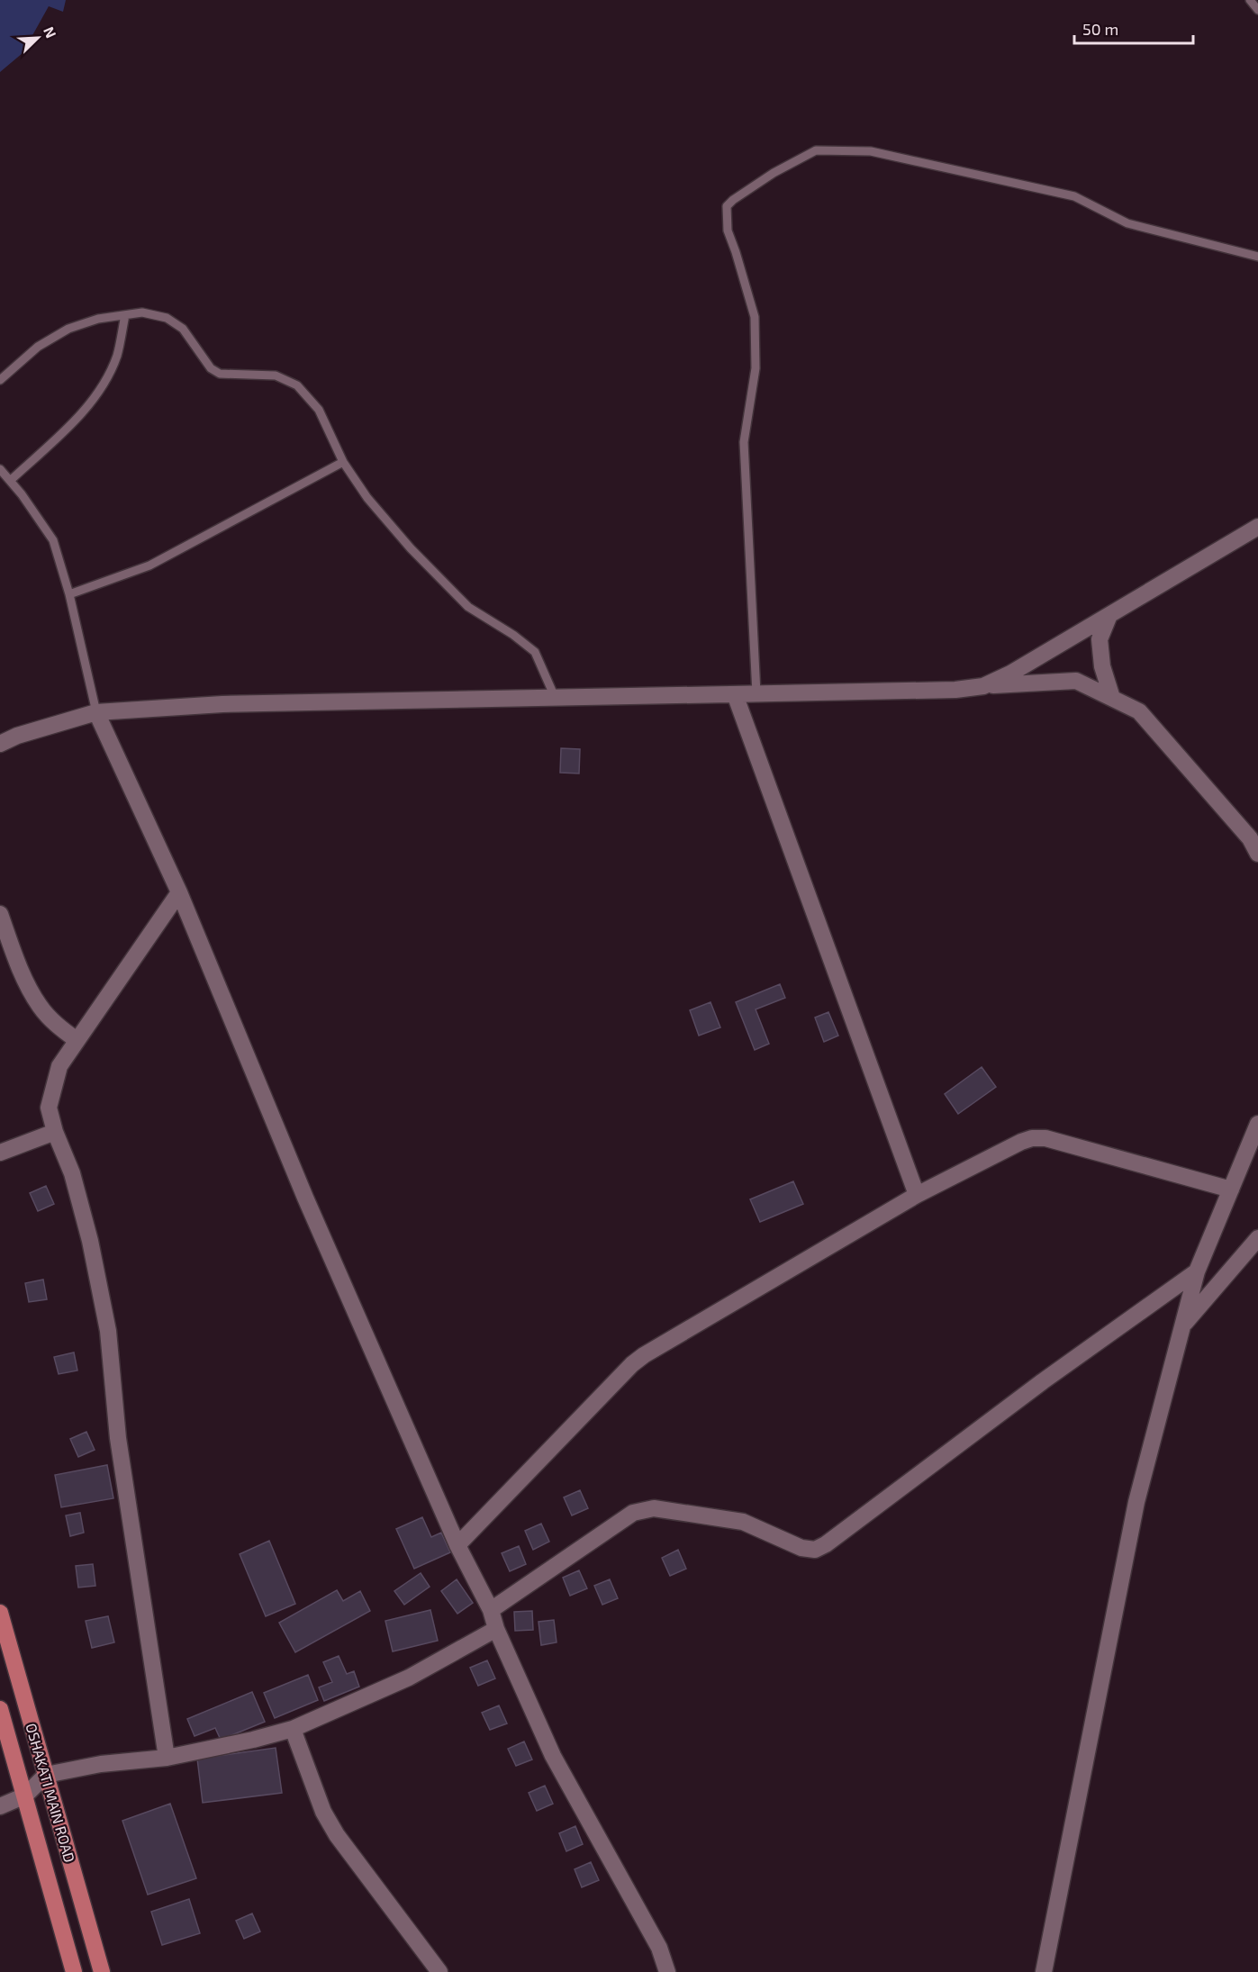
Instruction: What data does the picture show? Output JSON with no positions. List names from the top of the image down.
{
  "streets": {
    "main road": ["OSHAKATI MAIN ROAD"]
  },
  "scale_bar": "50 m",
  "north": "top right"
}
